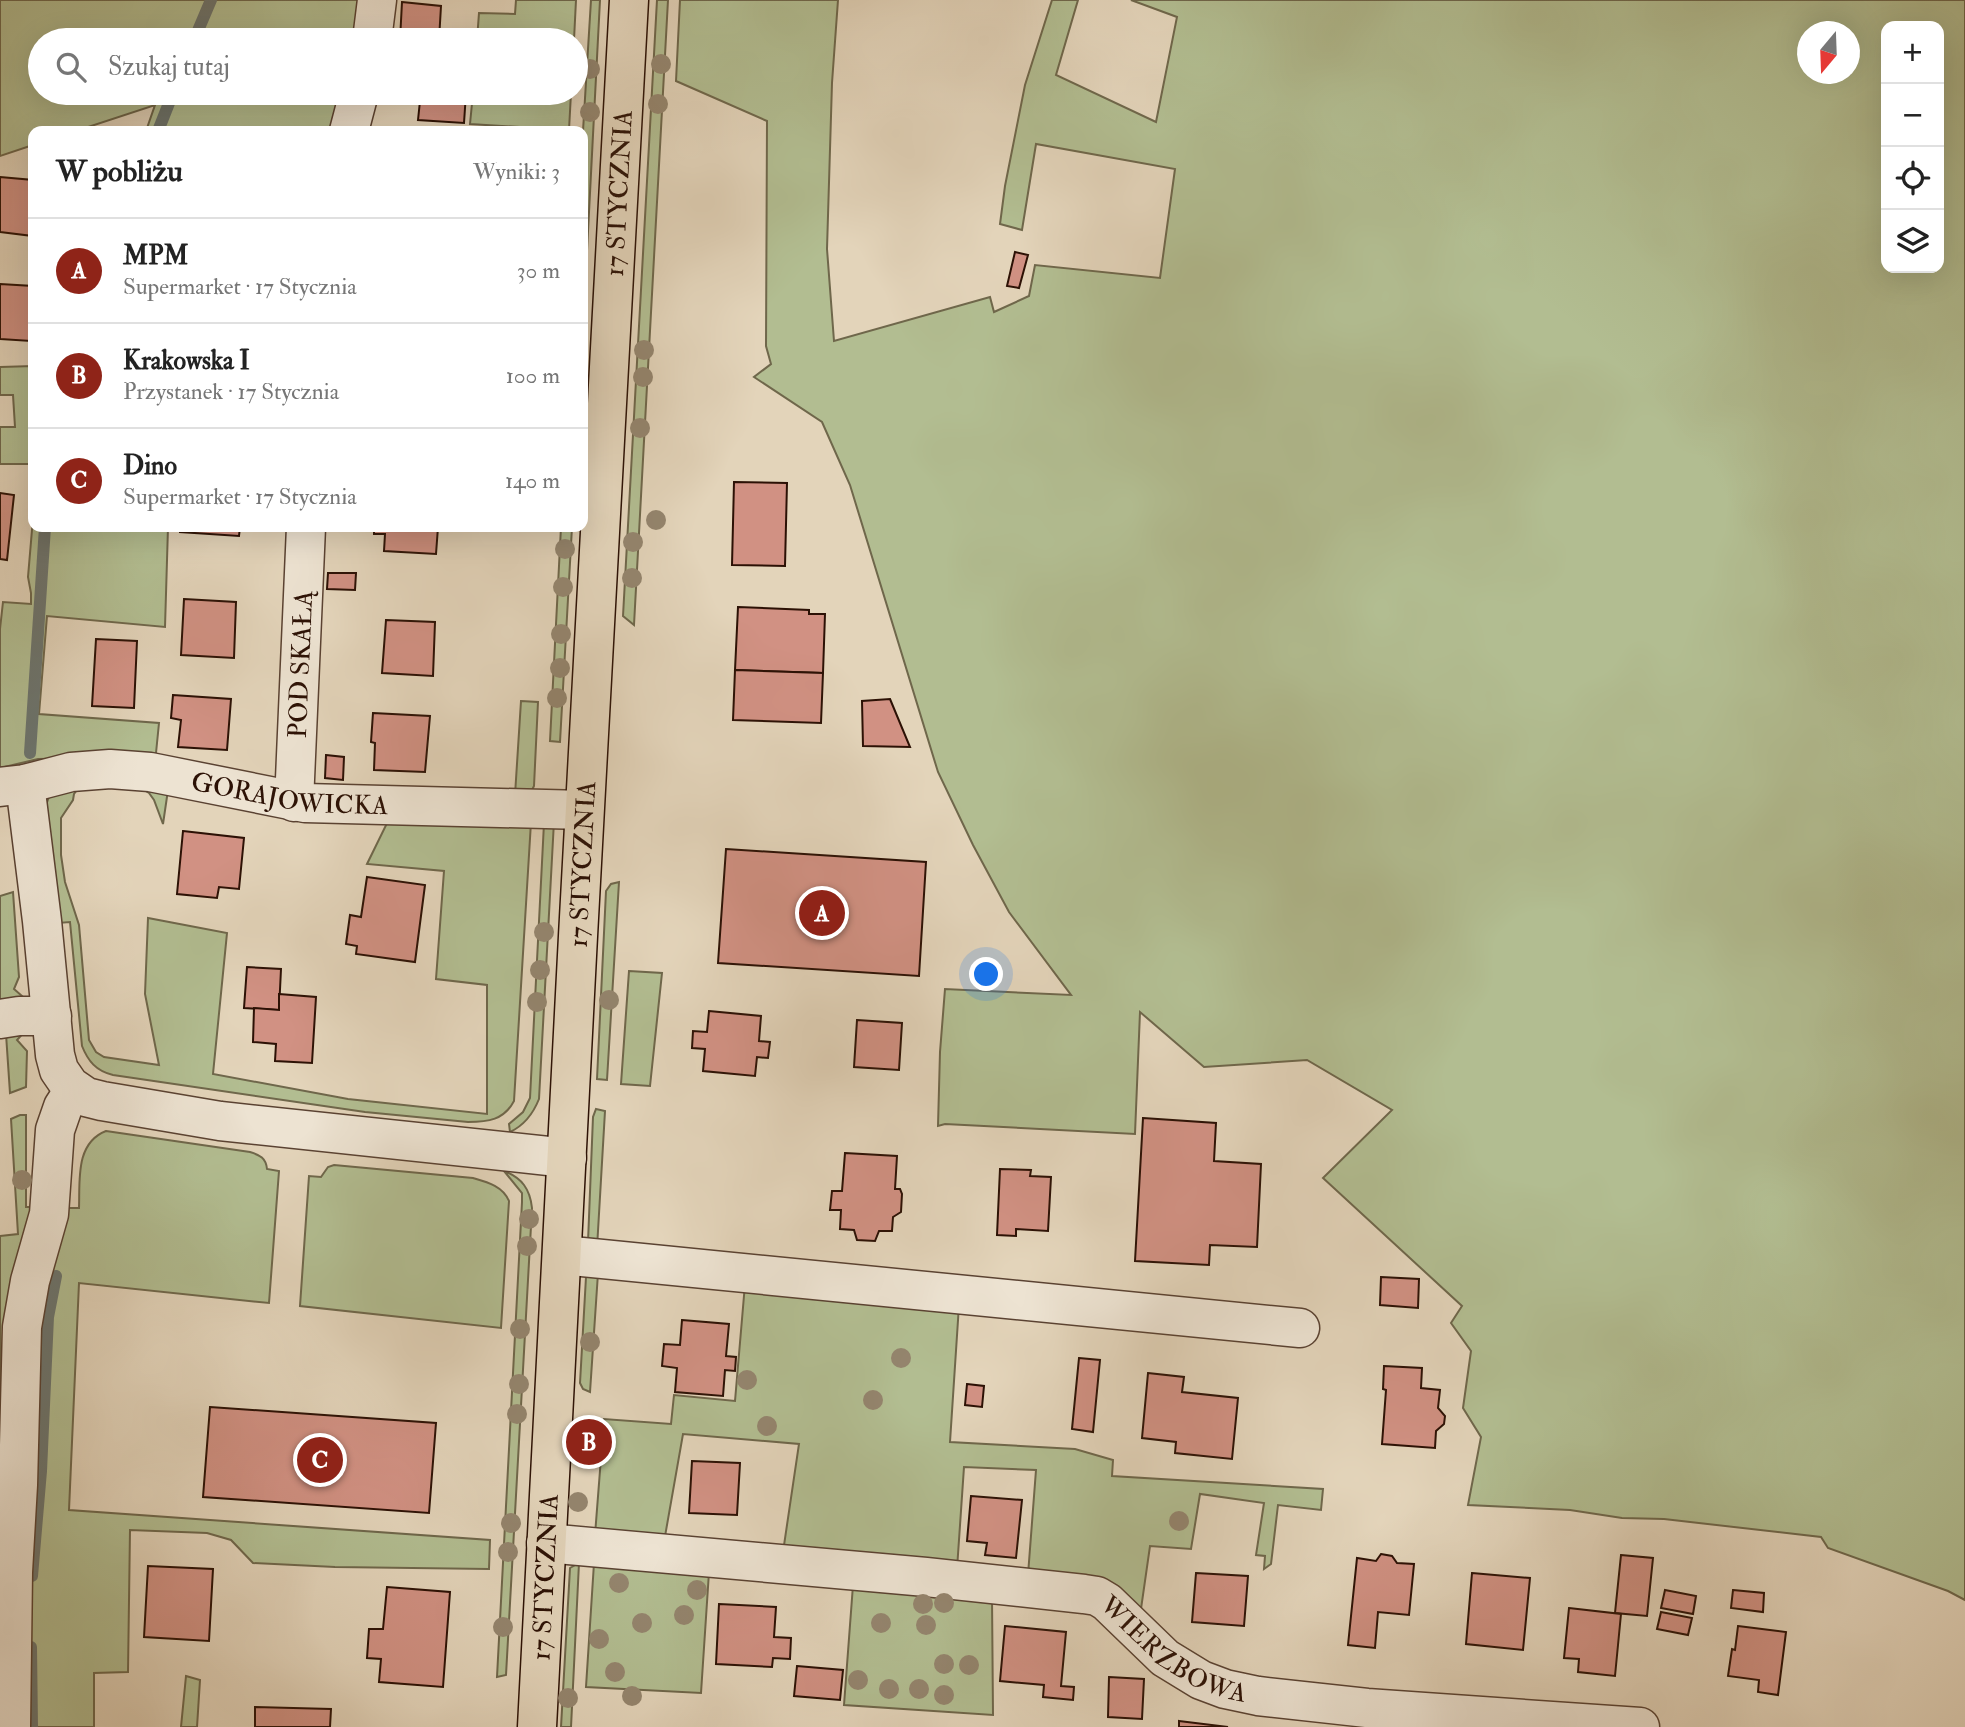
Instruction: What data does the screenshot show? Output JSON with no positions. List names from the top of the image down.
{
  "streets": {
    "main road": ["17 STYCZNIA"],
    "street": ["POD SKAŁĄ", "GORAJOWICKA", "WIERZBOWA"]
  },
  "crossings": [
    ["17 STYCZNIA", "GORAJOWICKA"],
    ["17 STYCZNIA", "WIERZBOWA"],
    ["POD SKAŁĄ", "GORAJOWICKA"]
  ],
  "north": "bottom",
  "page": {
    "map_buttons": ["+", "−"],
    "search": "Szukaj tutaj",
    "heading": ["W pobliżu", "Wyniki: 3"],
    "list": [
      {
        "mark": "A",
        "name": "MPM",
        "note": "Supermarket · 17 Stycznia",
        "value": "30 m"
      },
      {
        "mark": "B",
        "name": "Krakowska I",
        "note": "Przystanek · 17 Stycznia",
        "value": "100 m"
      },
      {
        "mark": "C",
        "name": "Dino",
        "note": "Supermarket · 17 Stycznia",
        "value": "140 m"
      }
    ],
    "pins": ["A", "B", "C"]
  }
}
